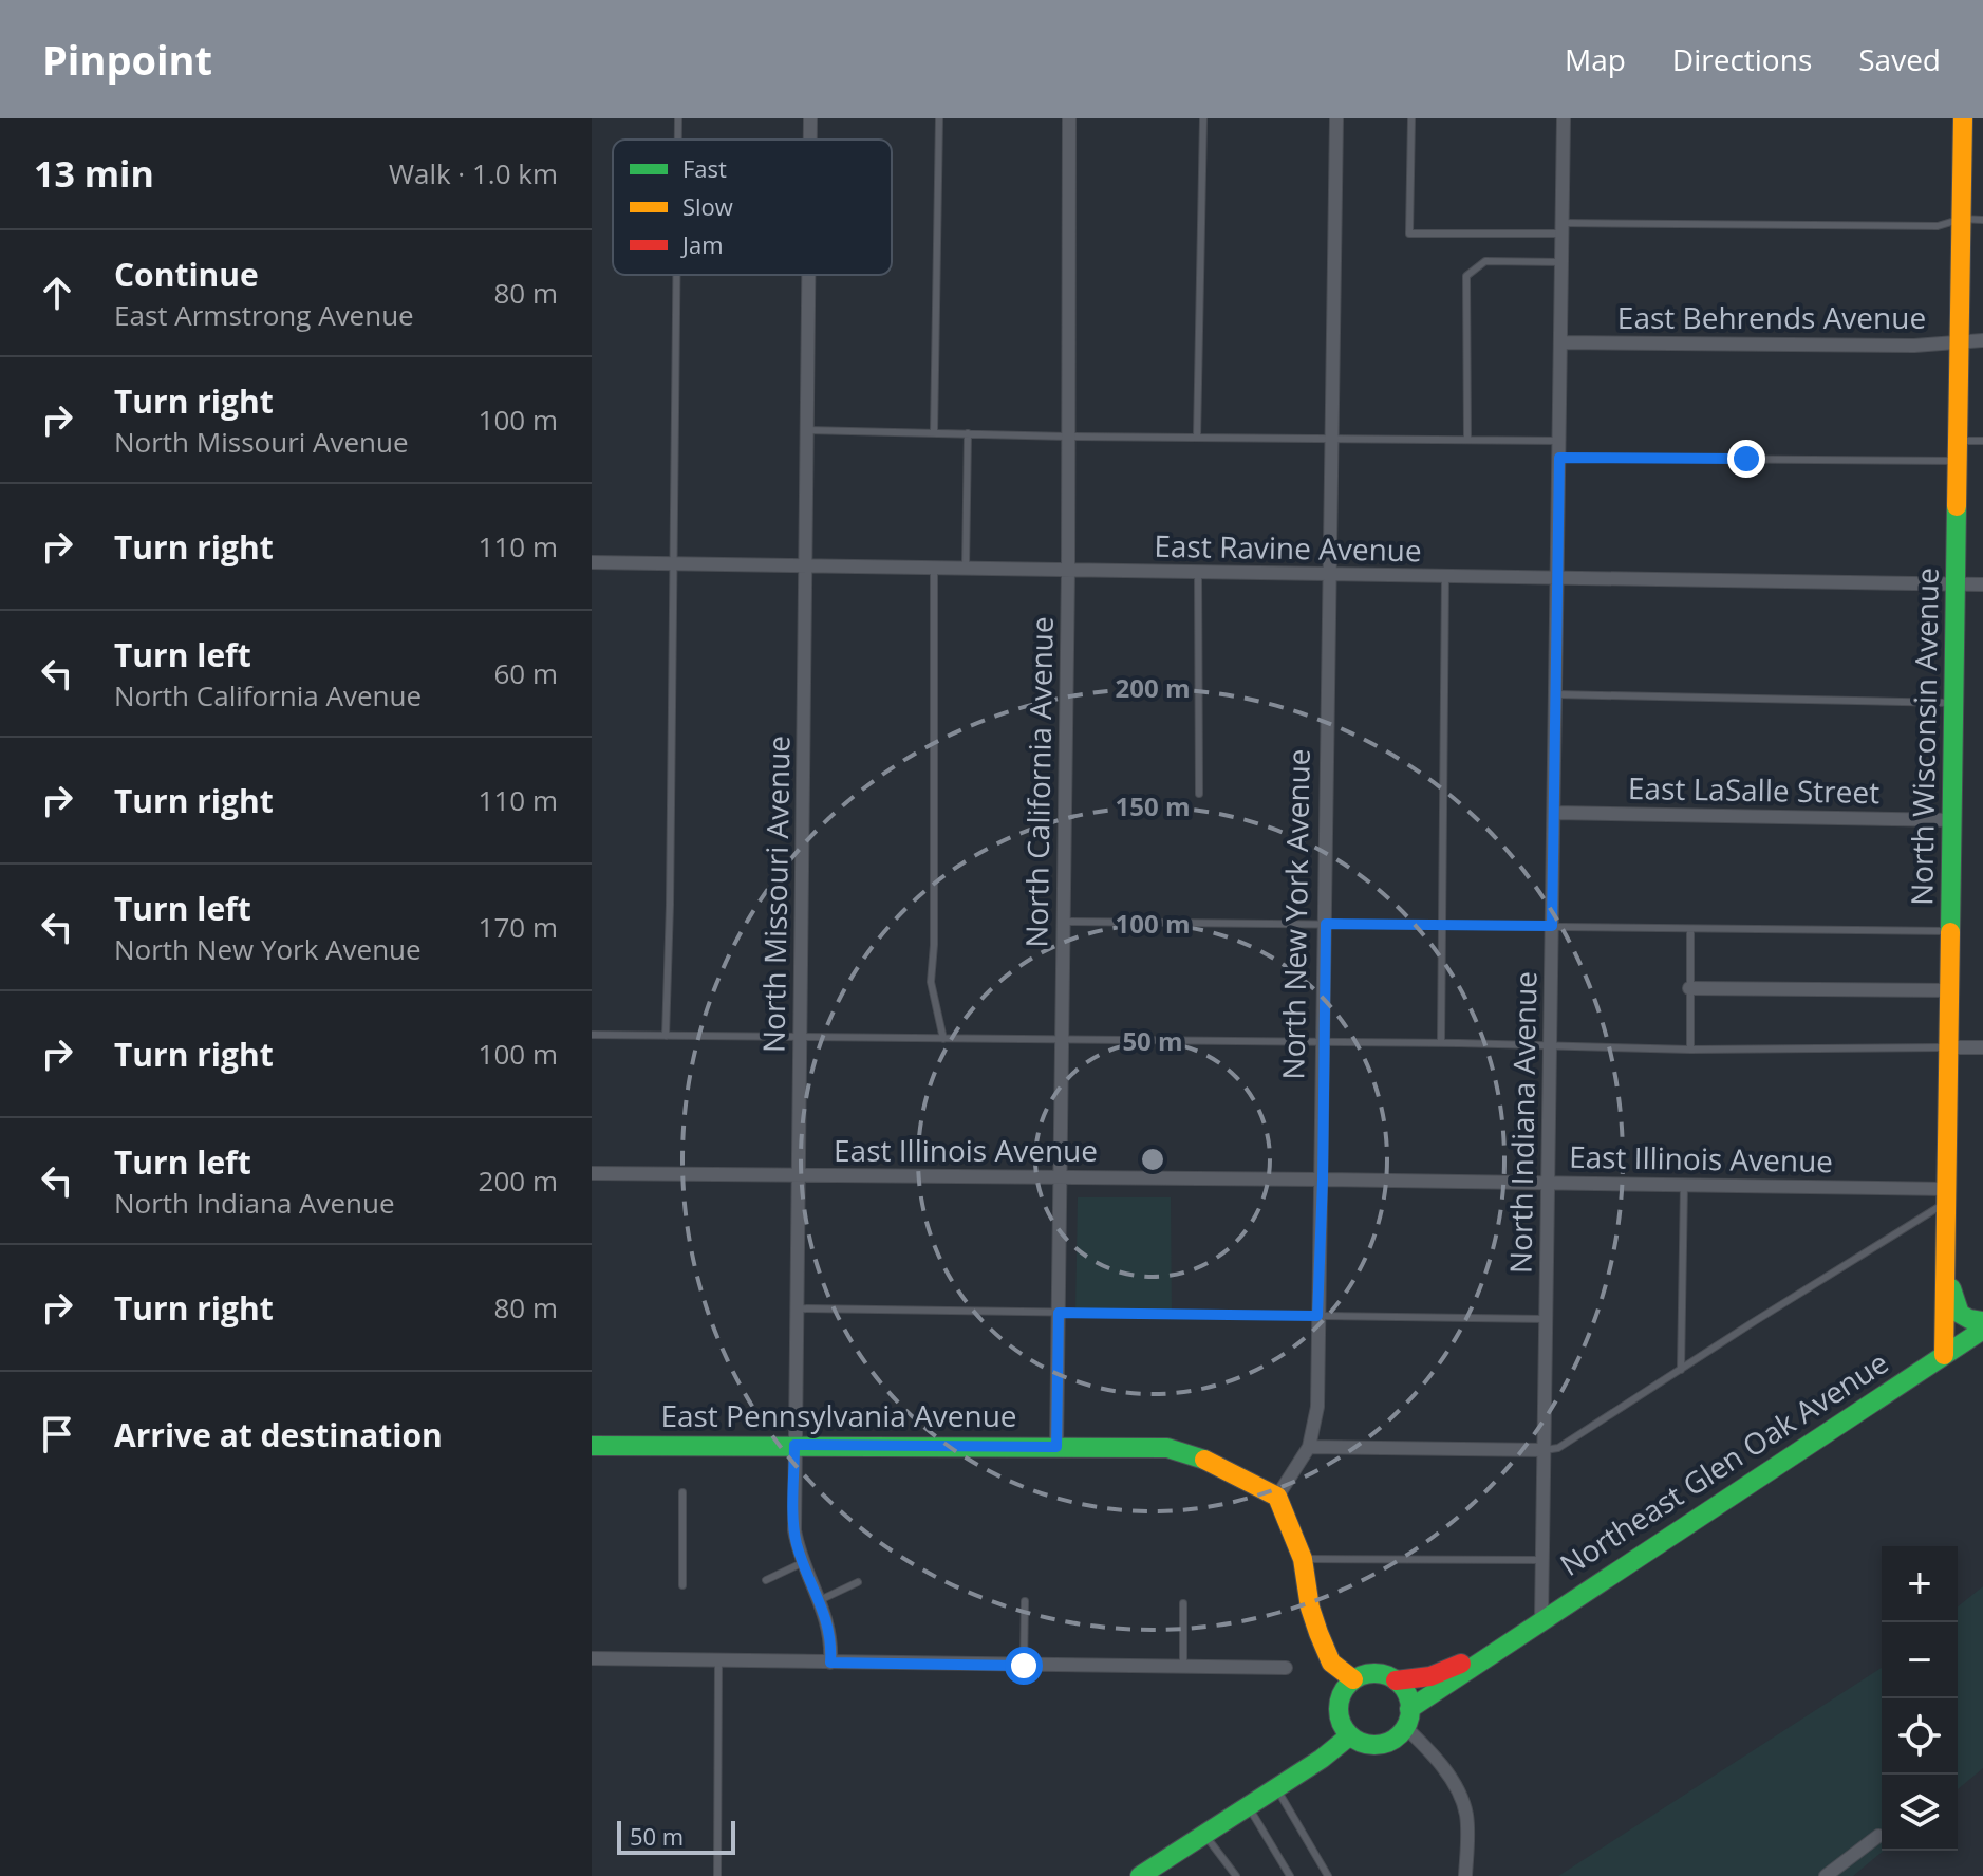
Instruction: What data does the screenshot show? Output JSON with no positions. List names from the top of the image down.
{
  "streets": {
    "street": [
      "East Behrends Avenue",
      "East Ravine Avenue",
      "North Wisconsin Avenue",
      "North California Avenue",
      "East LaSalle Street",
      "North Missouri Avenue",
      "North New York Avenue",
      "North Indiana Avenue",
      "East Illinois Avenue",
      "East Pennsylvania Avenue",
      "Northeast Glen Oak Avenue"
    ]
  },
  "crossings": [
    ["East Behrends Avenue", "North Wisconsin Avenue"],
    ["East Behrends Avenue", "North Indiana Avenue"],
    ["East Ravine Avenue", "North Wisconsin Avenue"],
    ["East Ravine Avenue", "North California Avenue"],
    ["East Ravine Avenue", "North Missouri Avenue"],
    ["East Ravine Avenue", "North New York Avenue"],
    ["East Ravine Avenue", "North Indiana Avenue"],
    ["North Wisconsin Avenue", "East LaSalle Street"],
    ["North Wisconsin Avenue", "East Illinois Avenue"],
    ["North Wisconsin Avenue", "Northeast Glen Oak Avenue"],
    ["North California Avenue", "East Illinois Avenue"],
    ["North California Avenue", "East Pennsylvania Avenue"],
    ["East LaSalle Street", "North Indiana Avenue"],
    ["North Missouri Avenue", "East Illinois Avenue"],
    ["North Missouri Avenue", "East Pennsylvania Avenue"],
    ["North New York Avenue", "East Illinois Avenue"],
    ["North New York Avenue", "East Pennsylvania Avenue"],
    ["North Indiana Avenue", "East Illinois Avenue"],
    ["North Indiana Avenue", "Northeast Glen Oak Avenue"]
  ],
  "legend": ["Fast", "Slow", "Jam"],
  "scale_bar": "50 m",
  "page": {
    "header": "Pinpoint",
    "nav": ["Map", "Directions", "Saved"],
    "heading": ["13 min", "Walk · 1.0 km"],
    "list": [
      ["Continue", "East Armstrong Avenue", "80 m"],
      ["Turn right", "North Missouri Avenue", "100 m"],
      ["Turn right", "110 m"],
      ["Turn left", "North California Avenue", "60 m"],
      ["Turn right", "110 m"],
      ["Turn left", "North New York Avenue", "170 m"],
      ["Turn right", "100 m"],
      ["Turn left", "North Indiana Avenue", "200 m"],
      ["Turn right", "80 m"],
      "Arrive at destination"
    ],
    "map_buttons": ["+", "−"],
    "scale": "50 m"
  },
  "rings": [
    "200 m",
    "150 m",
    "100 m",
    "50 m"
  ]
}
